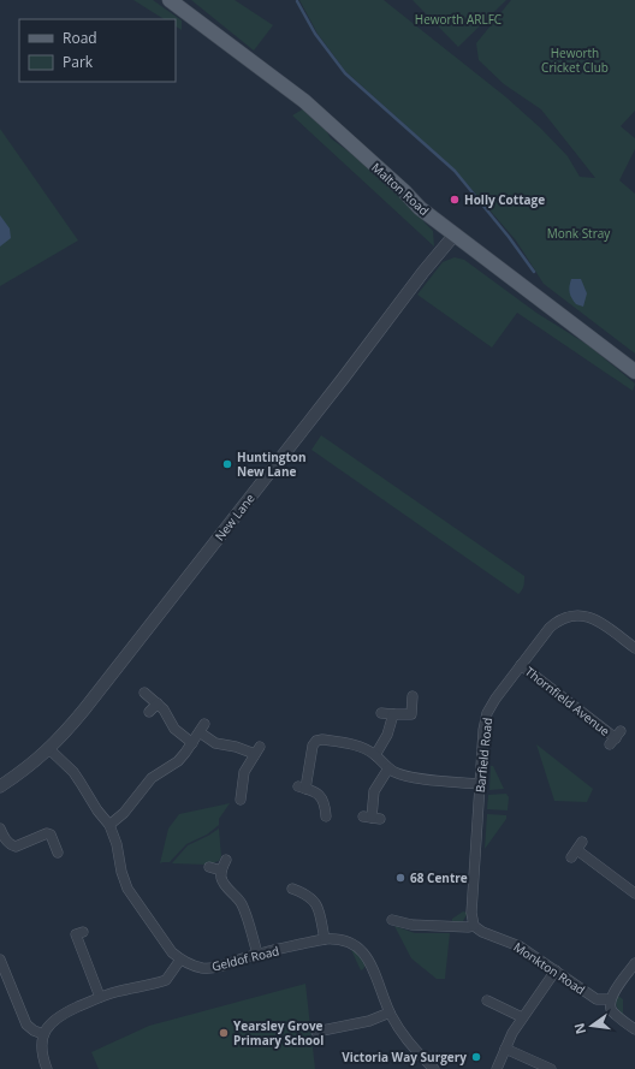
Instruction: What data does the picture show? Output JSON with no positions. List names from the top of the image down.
{
  "streets": {
    "main road": ["Malton Road"],
    "street": [
      "New Lane",
      "Thornfield Avenue",
      "Barfield Road",
      "Geldof Road",
      "Monkton Road"
    ]
  },
  "crossings": [
    ["Malton Road", "New Lane"],
    ["New Lane", "Geldof Road"],
    ["Thornfield Avenue", "Barfield Road"],
    ["Barfield Road", "Monkton Road"]
  ],
  "parks": ["Heworth ARLFC", "Heworth Cricket Club", "Monk Stray"],
  "places": [
    "Holly Cottage",
    "Huntington New Lane",
    "68 Centre",
    "Yearsley Grove Primary School",
    "Victoria Way Surgery"
  ],
  "legend": ["Road", "Park"],
  "north": "left"
}
